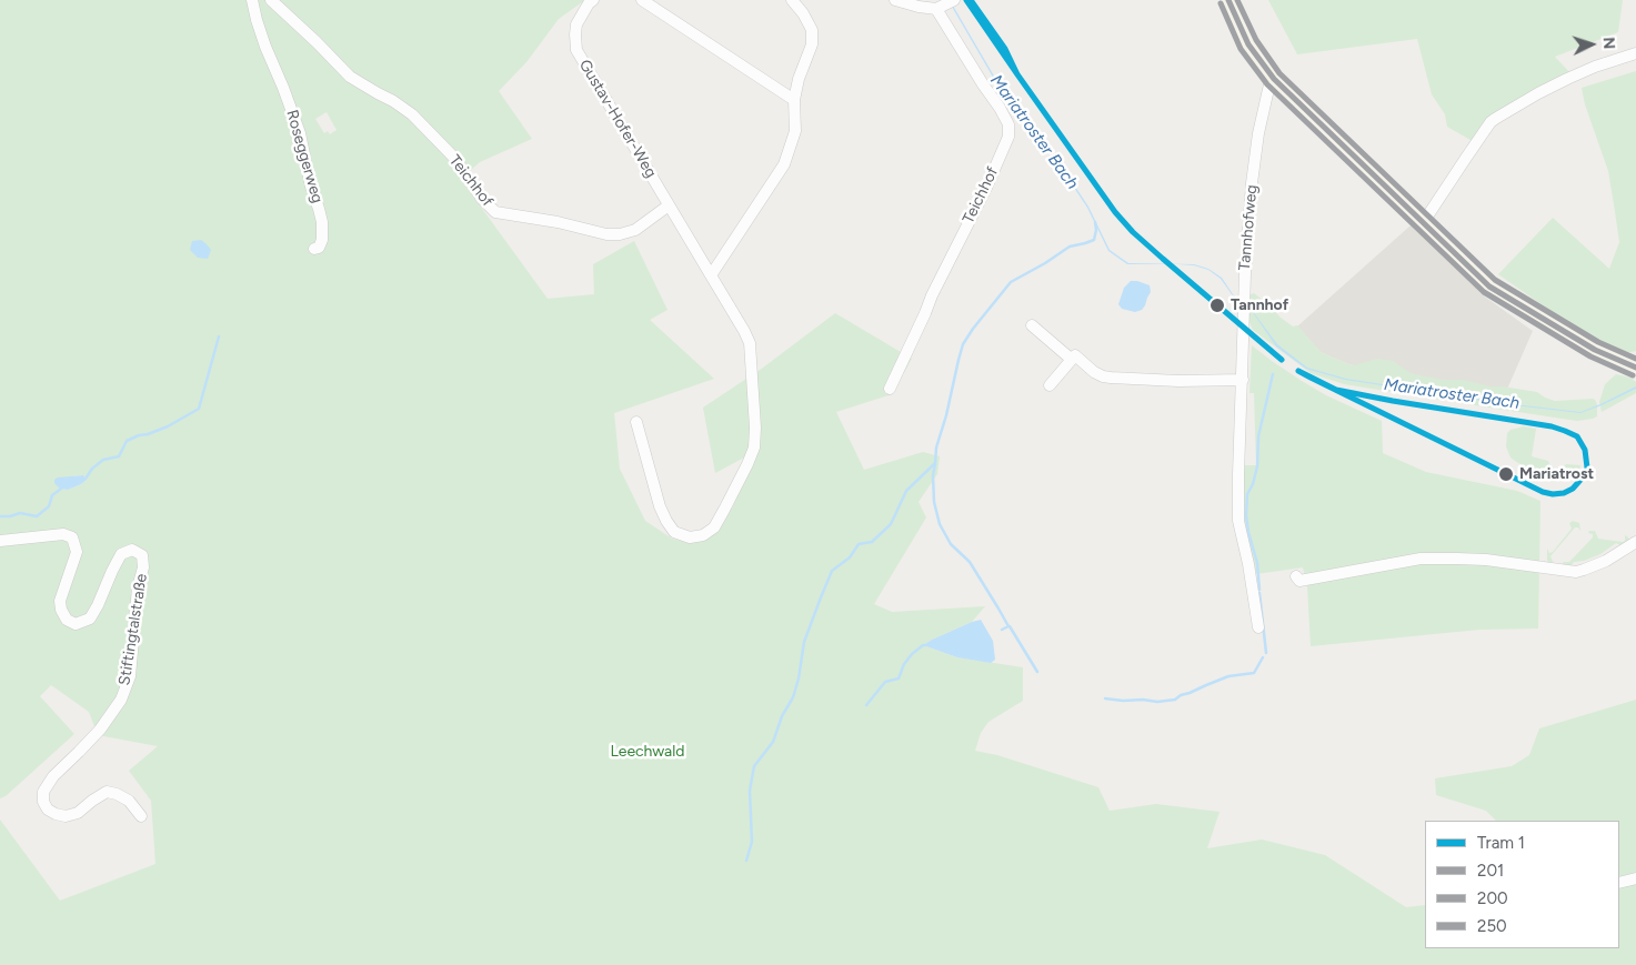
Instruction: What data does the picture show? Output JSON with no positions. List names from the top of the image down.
{
  "streets": {
    "street": [
      "Gustav-Hofer-Weg",
      "Roseggerweg",
      "Teichhof",
      "Tannhofweg",
      "Stiftingtalstraße"
    ]
  },
  "crossings": [
    ["Gustav-Hofer-Weg", "Teichhof"]
  ],
  "water": ["Mariatroster Bach"],
  "parks": ["Leechwald"],
  "places": ["Tannhof", "Mariatrost"],
  "lines": [
    "tram line 1",
    "transit line 201",
    "transit line 250",
    "transit line 200"
  ],
  "legend": [
    "Tram 1",
    "201",
    "200",
    "250"
  ],
  "north": "right"
}
